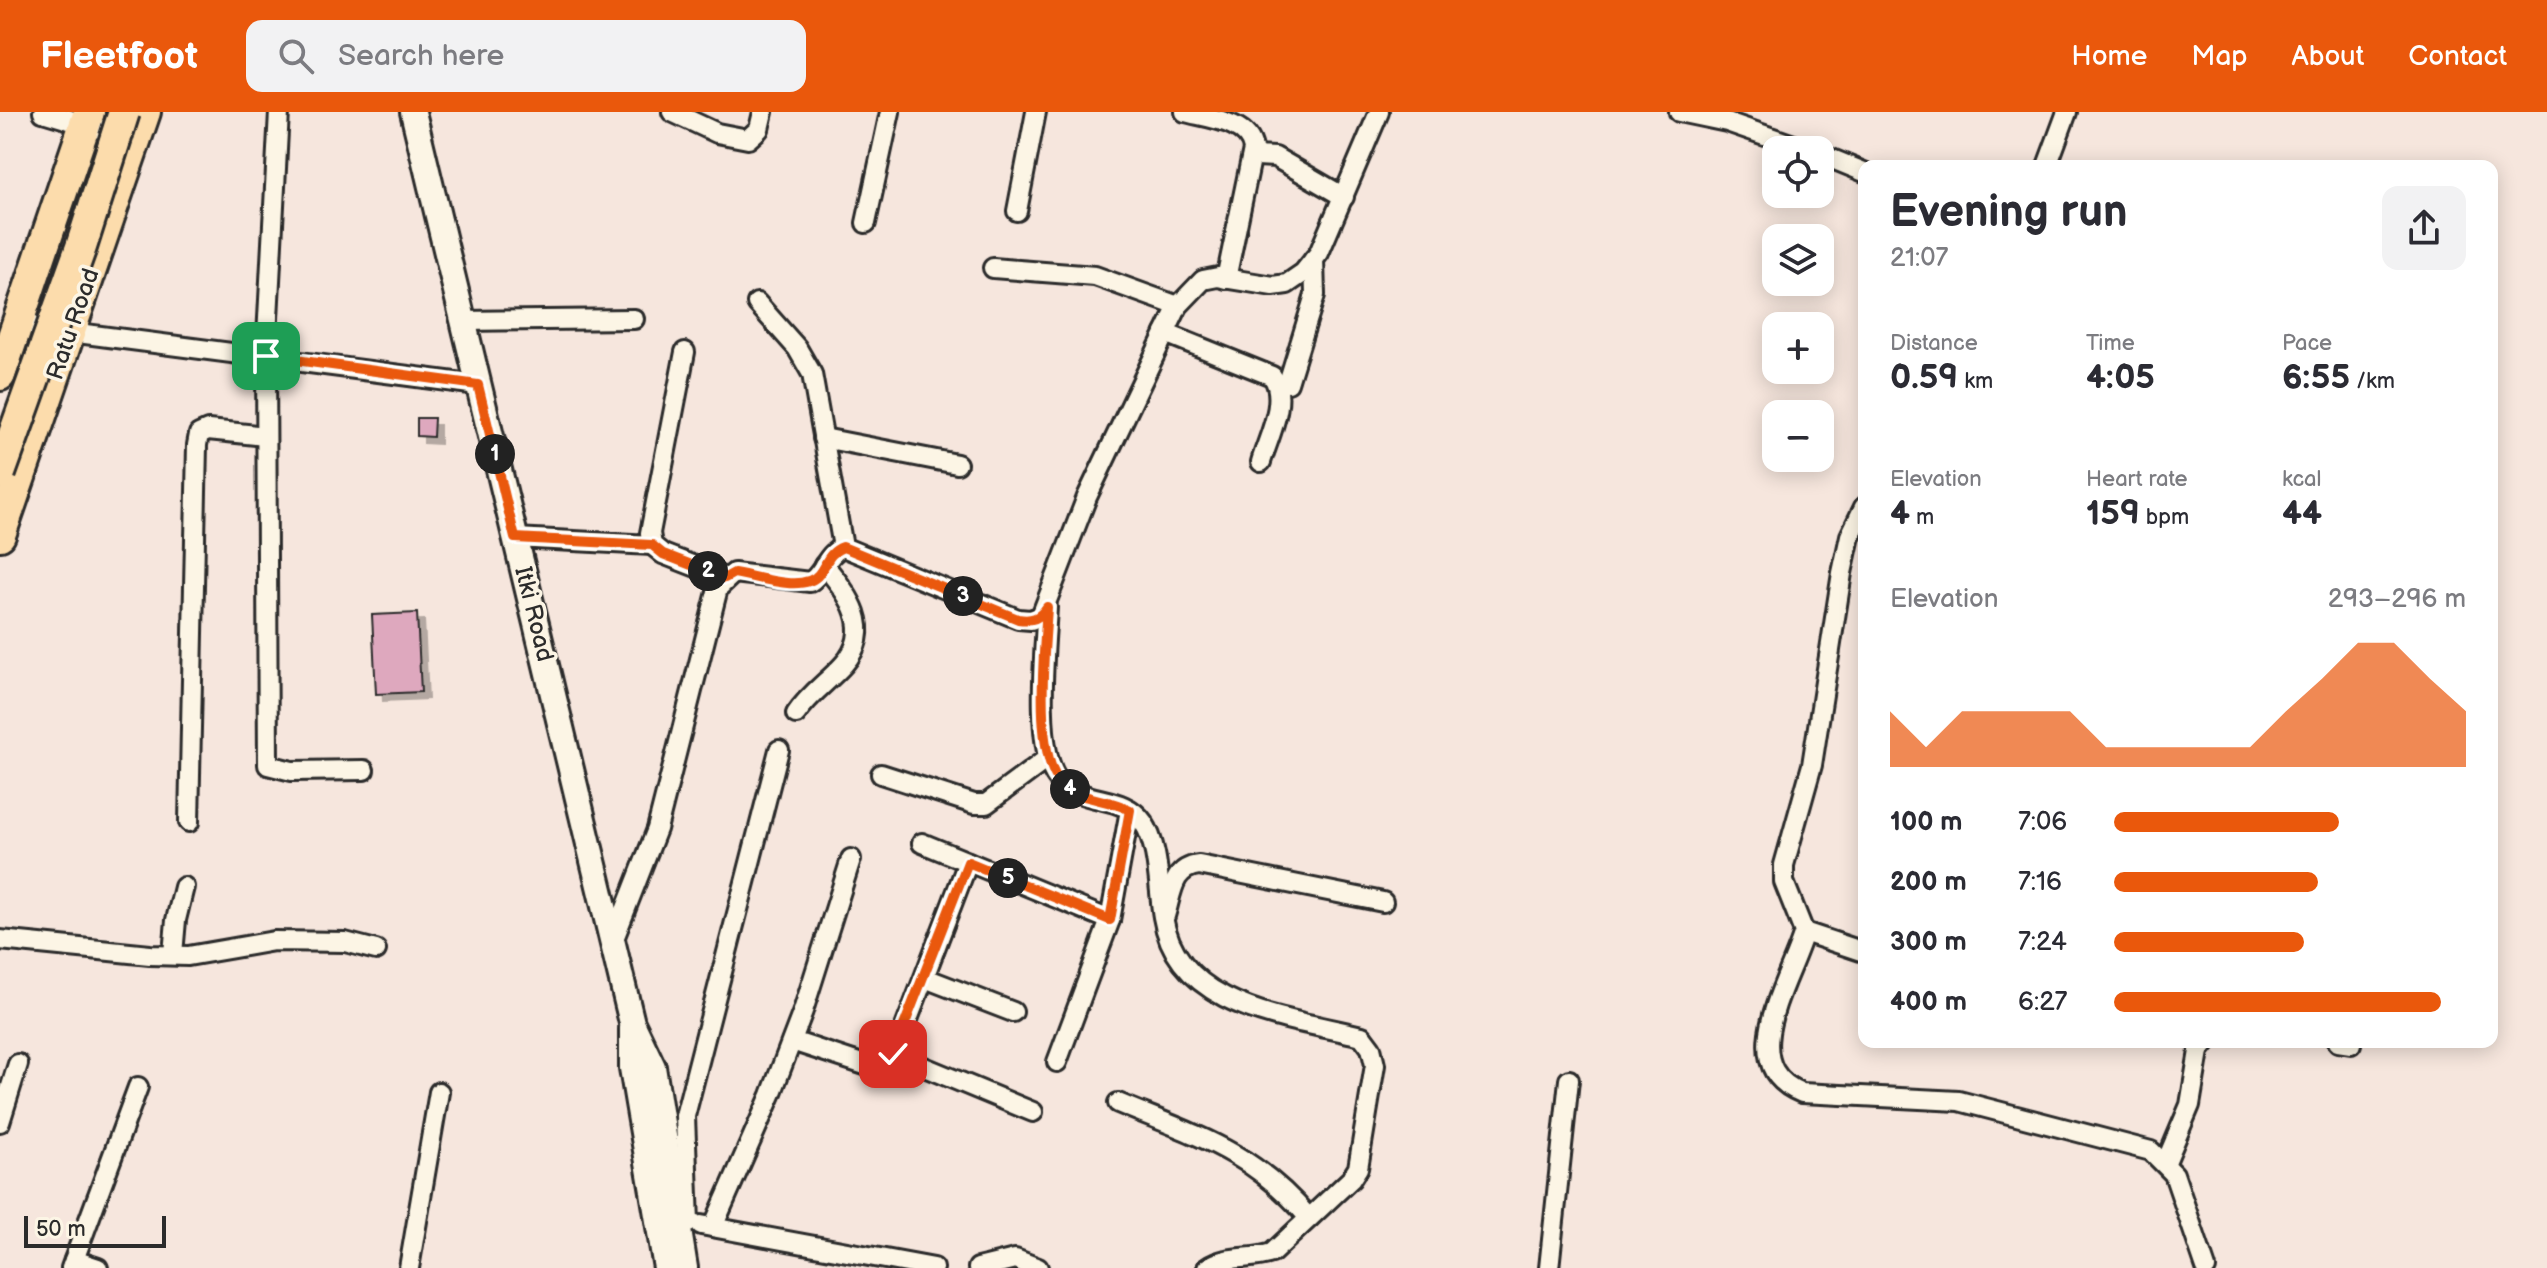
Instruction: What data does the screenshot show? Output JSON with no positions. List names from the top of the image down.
{
  "streets": {
    "main road": ["Ratu Road"],
    "street": ["Itki Road"]
  },
  "scale_bar": "50 m",
  "page": {
    "header": "Fleetfoot",
    "search": "Search here",
    "nav": [
      "Home",
      "Map",
      "About",
      "Contact"
    ],
    "map_buttons": ["+", "−"],
    "heading": ["Evening run", "21:07"],
    "stats": [
      ["Distance", "0.59 km"],
      ["Time", "4:05"],
      ["Pace", "6:55 /km"],
      ["Elevation", "4 m"],
      ["Heart rate", "159 bpm"],
      ["kcal", "44"]
    ],
    "pins": [
      "1",
      "2",
      "3",
      "4",
      "5"
    ],
    "chart": ["Elevation", "293–296 m"],
    "list": [
      {
        "name": "100 m",
        "note": "7:06"
      },
      {
        "name": "200 m",
        "note": "7:16"
      },
      {
        "name": "300 m",
        "note": "7:24"
      },
      {
        "name": "400 m",
        "note": "6:27"
      }
    ],
    "scale": "50 m"
  }
}
